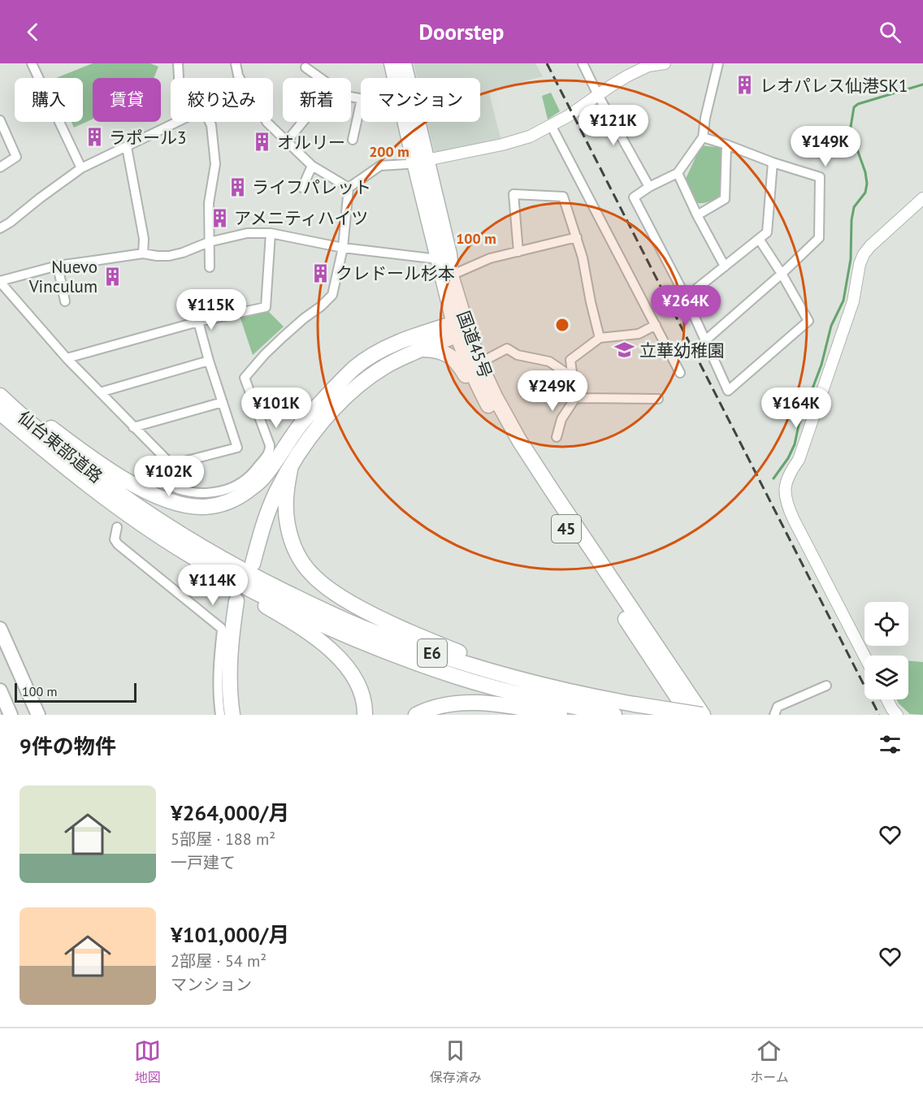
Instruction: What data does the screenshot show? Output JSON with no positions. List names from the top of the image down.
{
  "streets": {
    "highway": [
      "国道45号",
      "仙台東部道路",
      "45",
      "E6"
    ]
  },
  "crossings": [
    ["国道45号", "E6"],
    ["仙台東部道路", "E6"]
  ],
  "places": {
    "building": [
      "レオパレス仙港SK1",
      "ラポール3",
      "オルリー",
      "ライフパレット",
      "アメニティハイツ",
      "クレドール杉本",
      "Nuevo Vinculum"
    ],
    "school or university": ["立華幼稚園"]
  },
  "scale_bar": "100 m",
  "page": {
    "header": "Doorstep",
    "chip": [
      "購入",
      "賃貸",
      "絞り込み",
      "新着",
      "マンション"
    ],
    "price": [
      "¥121K",
      "¥149K",
      "¥264K",
      "¥115K",
      "¥249K",
      "¥101K",
      "¥164K",
      "¥102K",
      "¥114K"
    ],
    "scale": "100 m",
    "heading": "9件の物件",
    "list": [
      {
        "name": "¥264,000/月",
        "note": "5部屋 · 188 m² · 一戸建て"
      },
      {
        "name": "¥101,000/月",
        "note": "2部屋 · 54 m² · マンション"
      }
    ],
    "tabs": ["地図", "保存済み", "ホーム"]
  },
  "rings": ["200 m", "100 m"]
}
